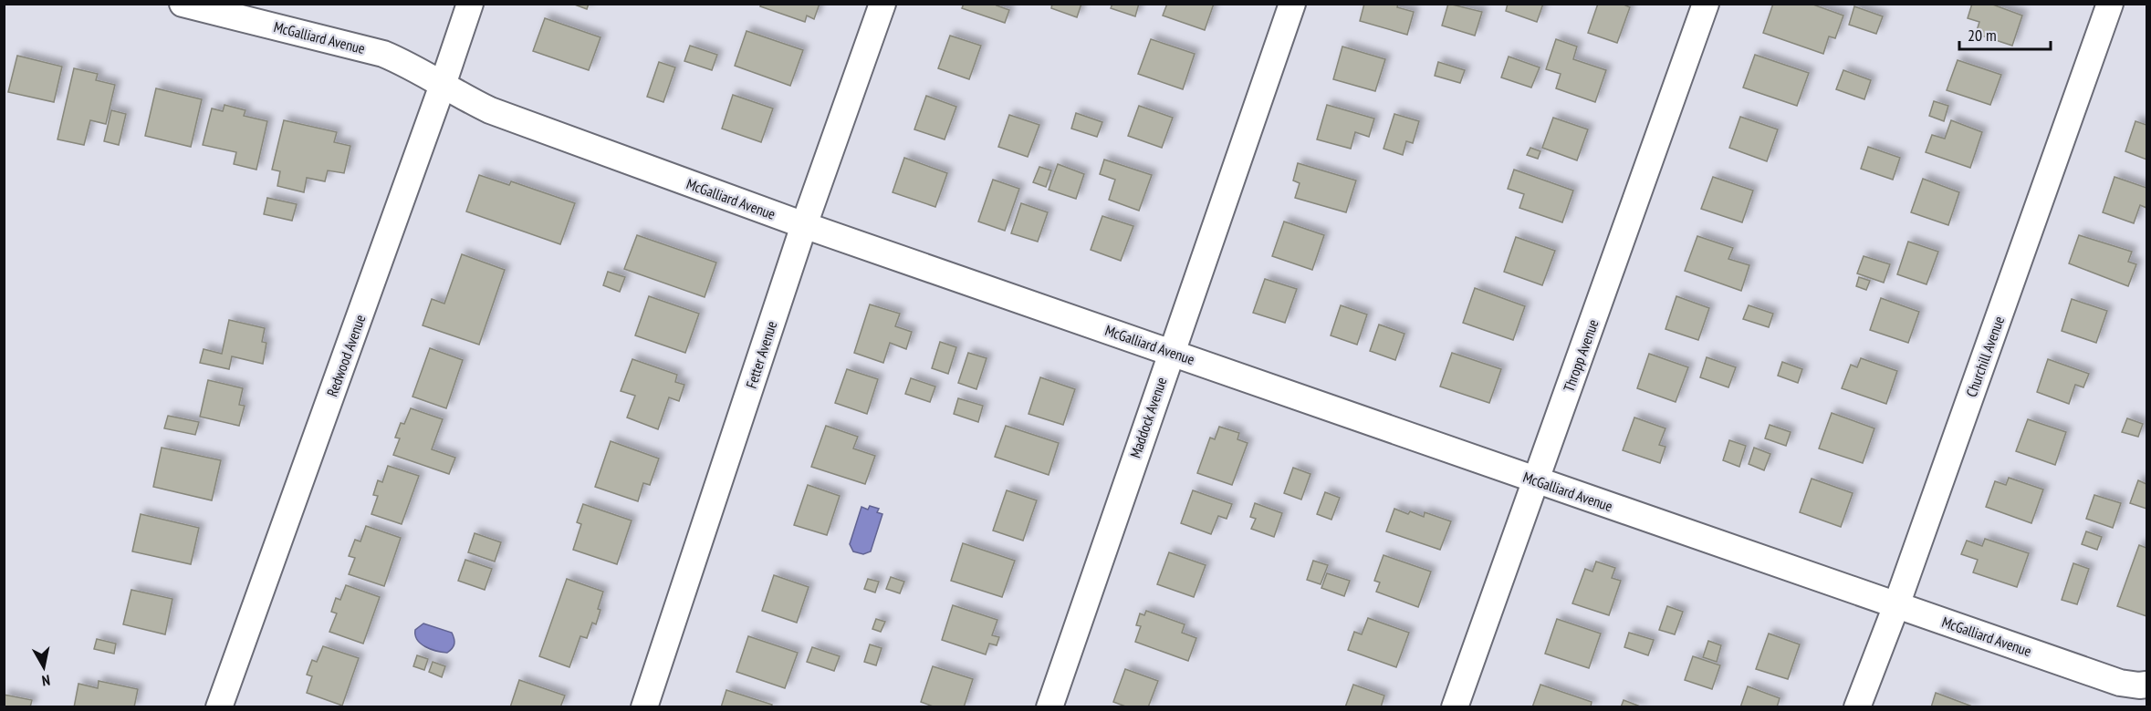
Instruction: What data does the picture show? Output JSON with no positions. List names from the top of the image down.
{
  "streets": {
    "street": [
      "McGalliard Avenue",
      "Fetter Avenue",
      "Redwood Avenue",
      "Thropp Avenue",
      "Churchill Avenue",
      "Maddock Avenue"
    ]
  },
  "crossings": [
    ["McGalliard Avenue", "Fetter Avenue"],
    ["McGalliard Avenue", "Redwood Avenue"],
    ["McGalliard Avenue", "Thropp Avenue"],
    ["McGalliard Avenue", "Churchill Avenue"],
    ["McGalliard Avenue", "Maddock Avenue"]
  ],
  "scale_bar": "20 m",
  "north": "bottom"
}
